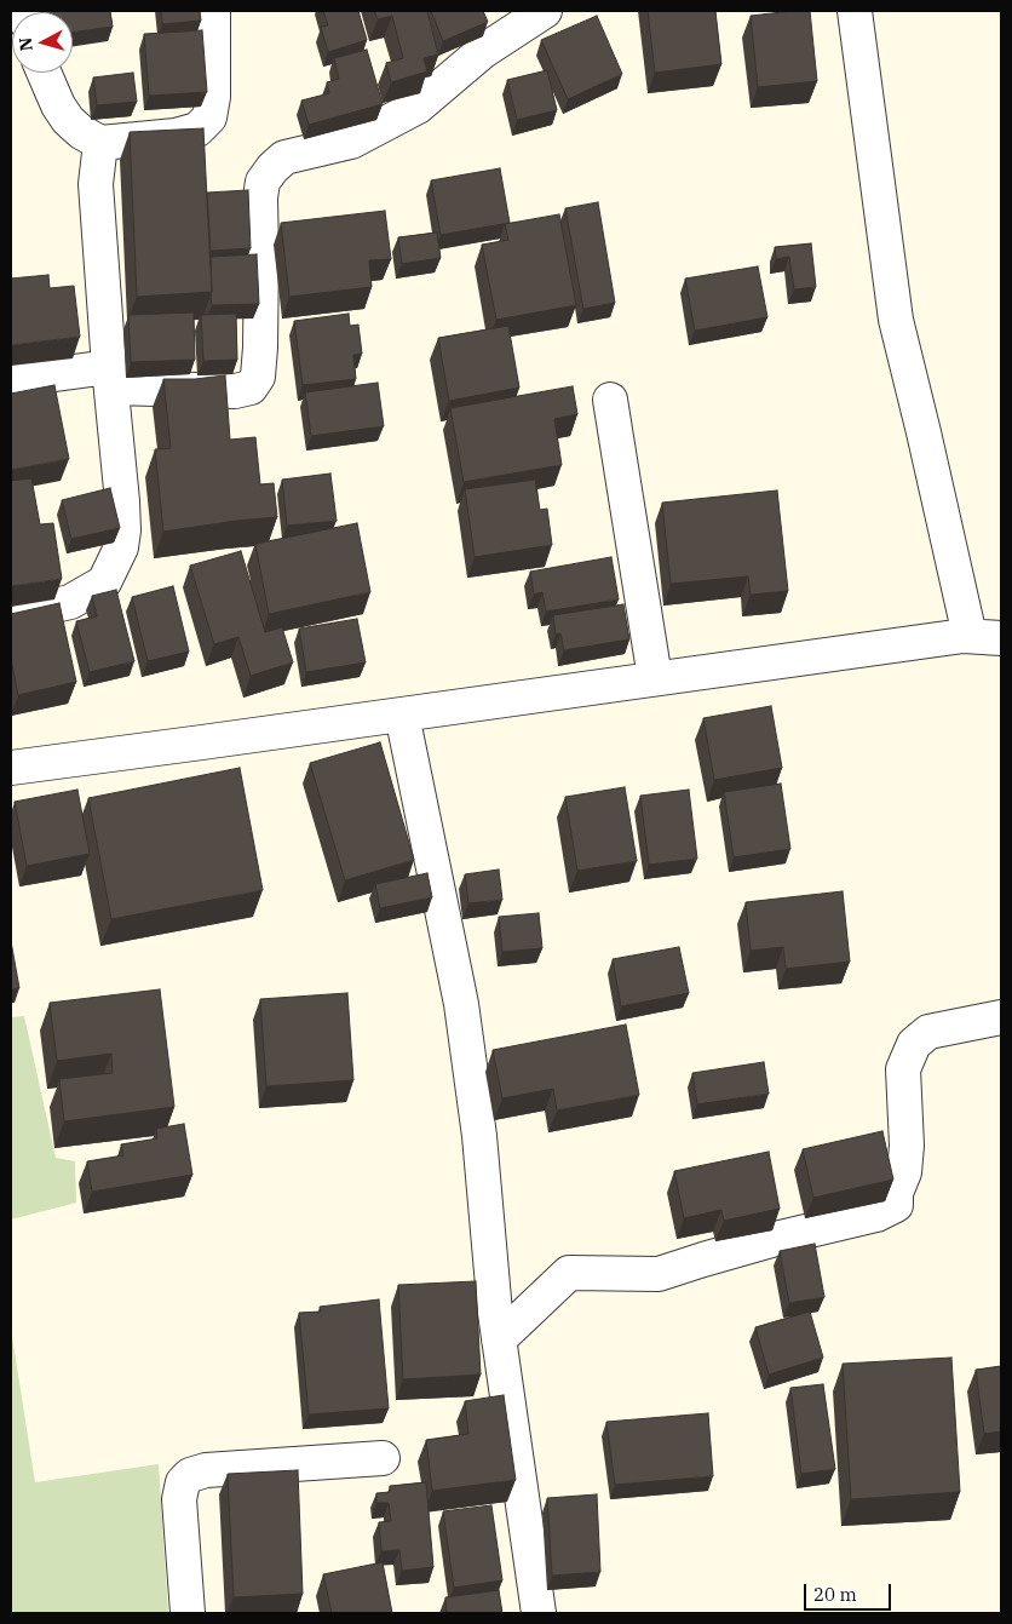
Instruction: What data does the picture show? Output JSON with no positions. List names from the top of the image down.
{
  "scale_bar": "20 m",
  "north": "left"
}
